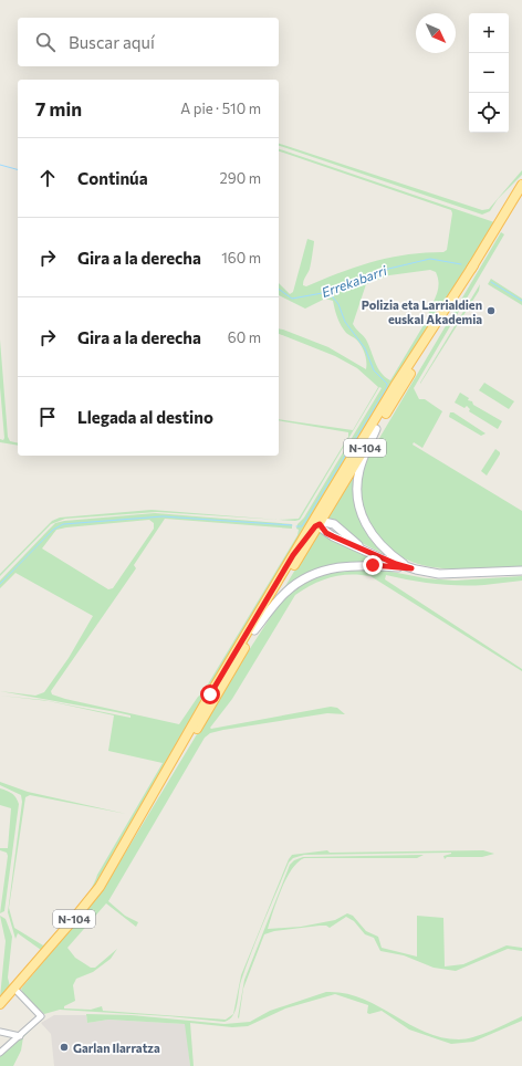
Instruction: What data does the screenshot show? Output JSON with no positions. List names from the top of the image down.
{
  "streets": {
    "main road": ["N-104"]
  },
  "water": ["Errekabarri"],
  "places": ["Polizia eta Larrialdien euskal Akademia", "Garlan Ilarratza"],
  "north": "bottom right",
  "page": {
    "map_buttons": ["+", "−"],
    "search": "Buscar aquí",
    "heading": ["7 min", "A pie · 510 m"],
    "list": [
      ["Continúa", "290 m"],
      ["Gira a la derecha", "160 m"],
      ["Gira a la derecha", "60 m"],
      "Llegada al destino"
    ]
  }
}
